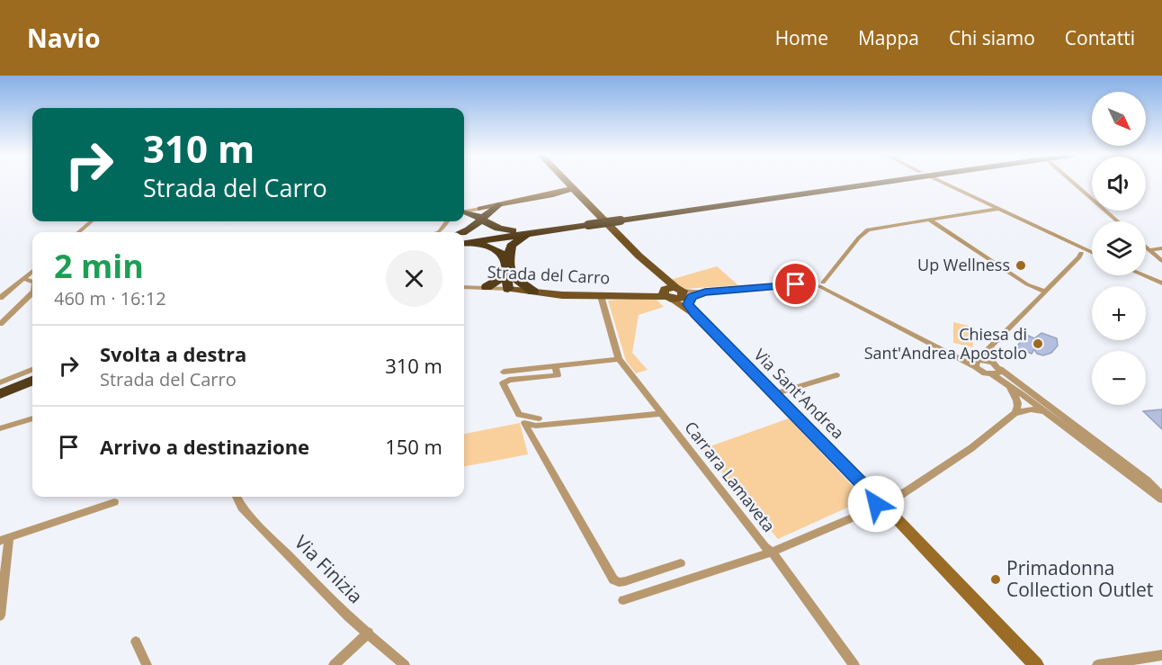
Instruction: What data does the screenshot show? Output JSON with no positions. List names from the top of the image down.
{
  "streets": {
    "main road": ["Strada del Carro", "Via Sant'Andrea"],
    "street": ["Carrara Lamaveta", "Via Finizia"]
  },
  "crossings": [
    ["Strada del Carro", "Via Sant'Andrea"],
    ["Strada del Carro", "Carrara Lamaveta"]
  ],
  "places": ["Up Wellness", "Chiesa di Sant'Andrea Apostolo", "Primadonna Collection Outlet"],
  "north": "bottom right",
  "page": {
    "header": "Navio",
    "nav": [
      "Home",
      "Mappa",
      "Chi siamo",
      "Contatti"
    ],
    "map_buttons": ["+", "−"],
    "turn": ["310 m", "Strada del Carro"],
    "heading": ["2 min", "460 m · 16:12"],
    "list": [
      {
        "name": "Svolta a destra",
        "note": "Strada del Carro",
        "value": "310 m"
      },
      {
        "name": "Arrivo a destinazione",
        "value": "150 m"
      }
    ]
  }
}
